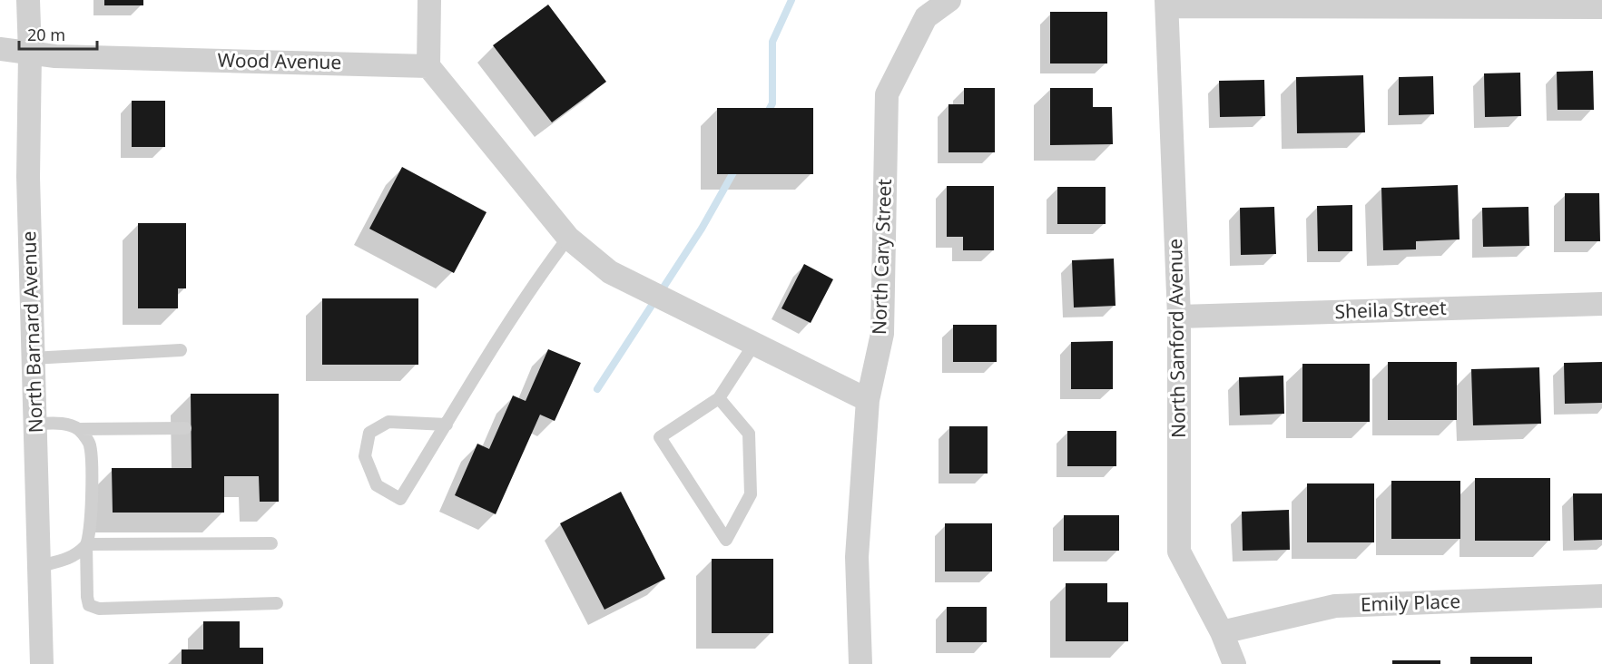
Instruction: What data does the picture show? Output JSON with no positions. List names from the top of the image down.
{
  "streets": {
    "street": [
      "Wood Avenue",
      "North Cary Street",
      "Sheila Street",
      "North Barnard Avenue",
      "North Sanford Avenue",
      "Emily Place"
    ]
  },
  "crossings": [
    ["Wood Avenue", "North Barnard Avenue"],
    ["Sheila Street", "North Sanford Avenue"],
    ["North Sanford Avenue", "Emily Place"]
  ],
  "scale_bar": "20 m"
}
